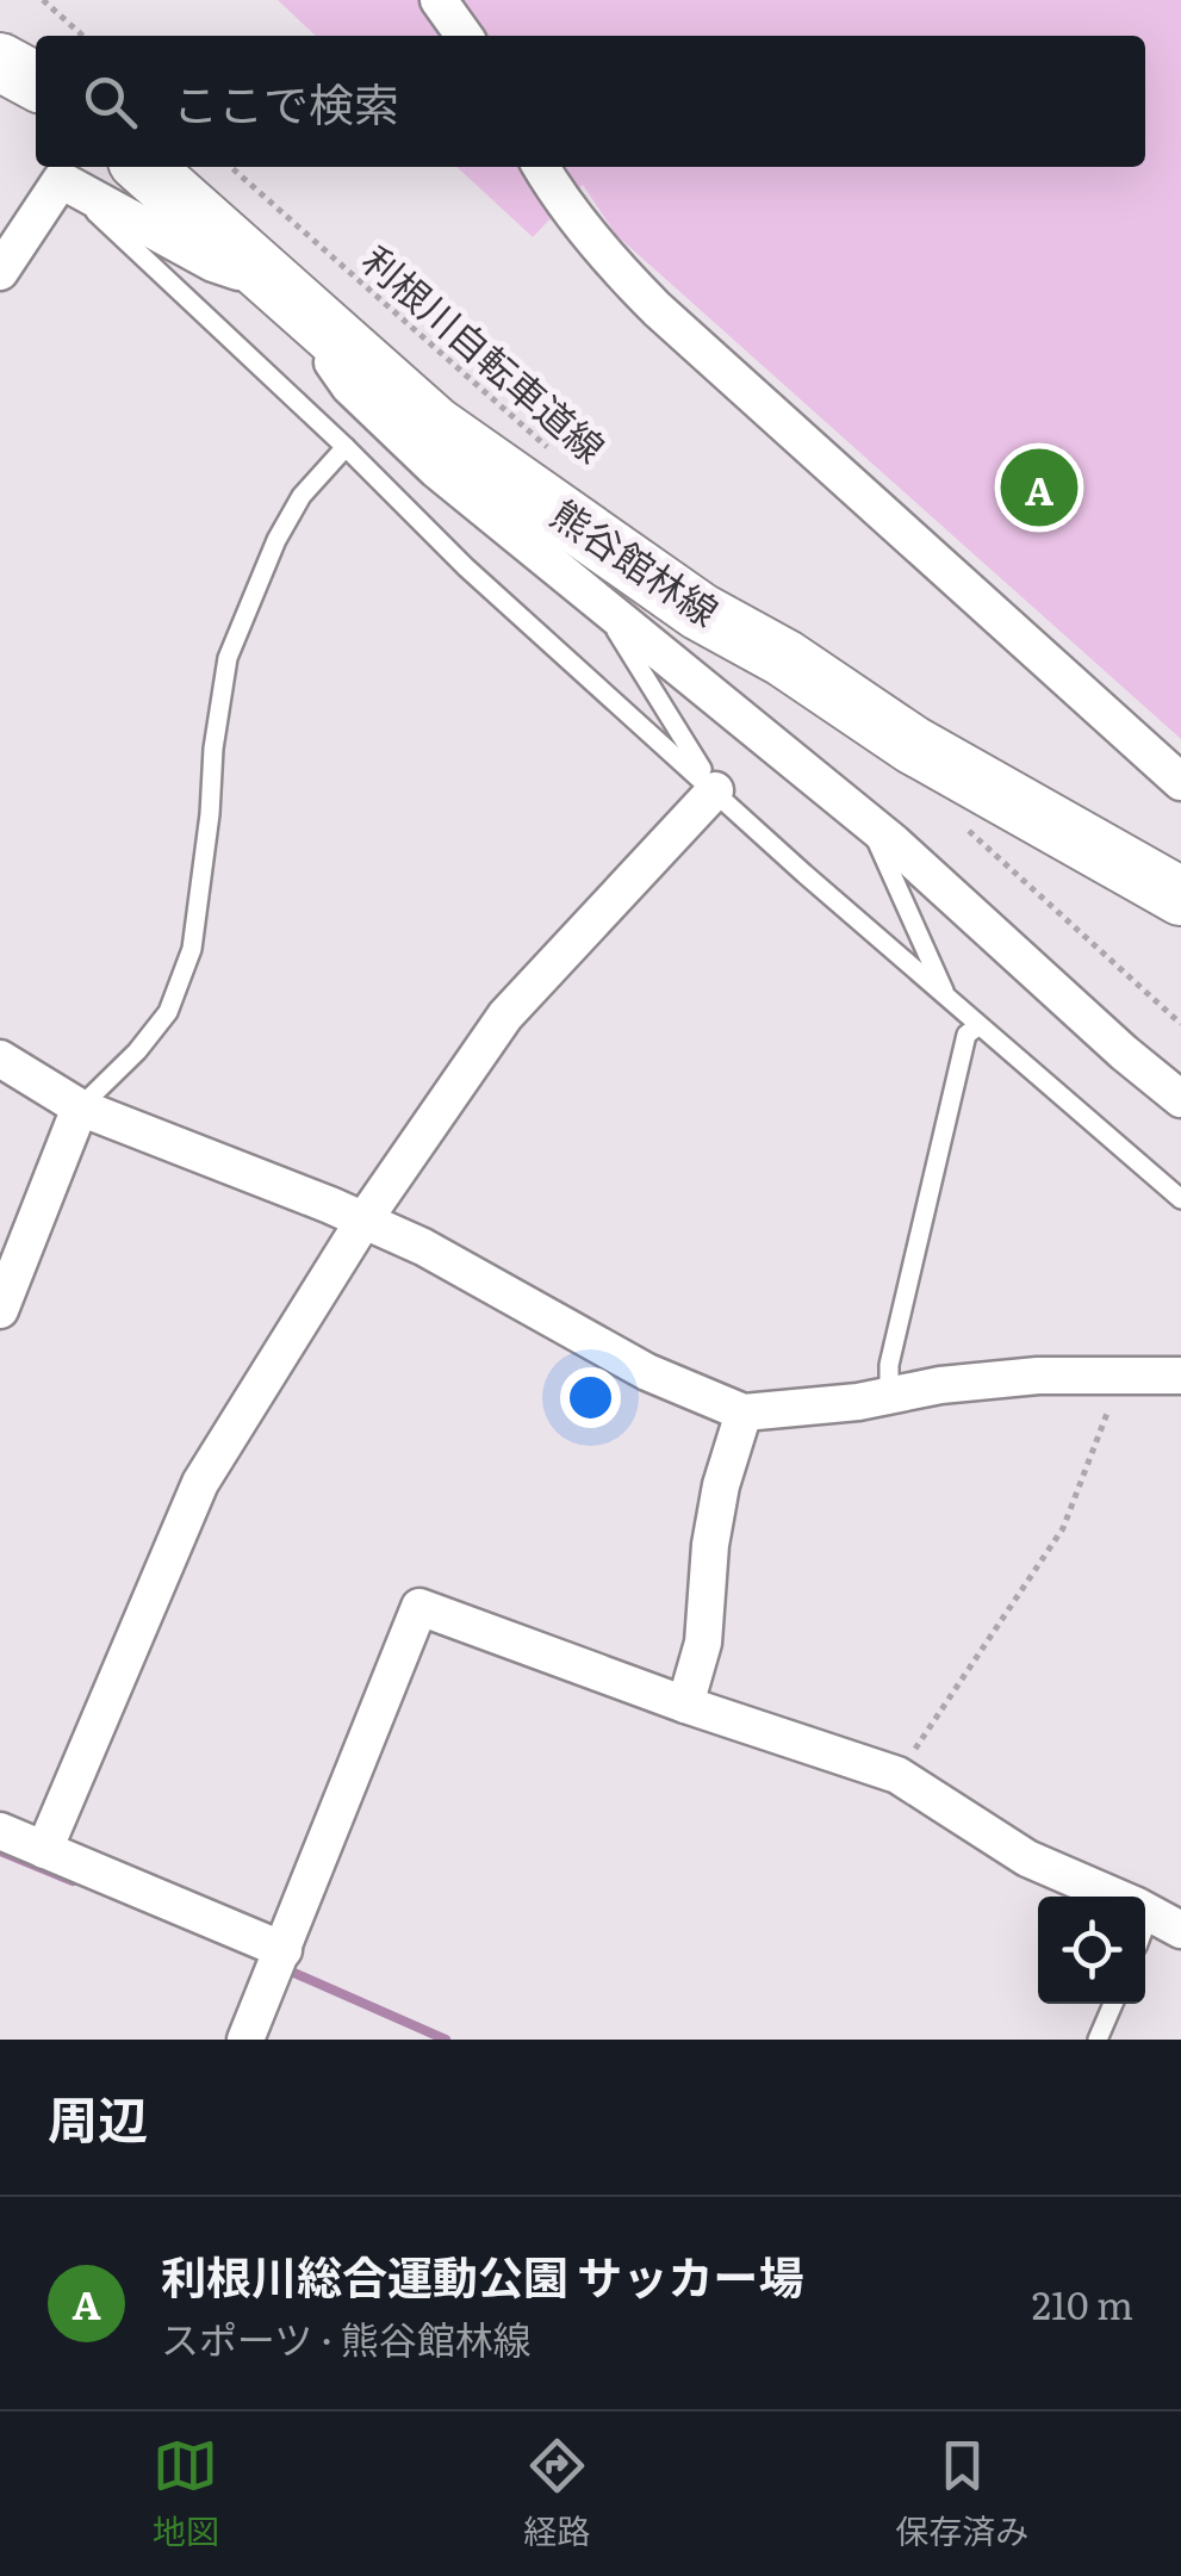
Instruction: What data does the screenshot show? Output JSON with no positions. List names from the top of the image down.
{
  "streets": {
    "main road": ["熊谷館林線"],
    "path": ["利根川自転車道線"]
  },
  "page": {
    "search": "ここで検索",
    "pins": "A",
    "heading": "周辺",
    "list": [
      {
        "mark": "A",
        "name": "利根川総合運動公園 サッカー場",
        "note": "スポーツ · 熊谷館林線",
        "value": "210 m"
      }
    ],
    "nav": ["地図", "経路", "保存済み"]
  }
}
